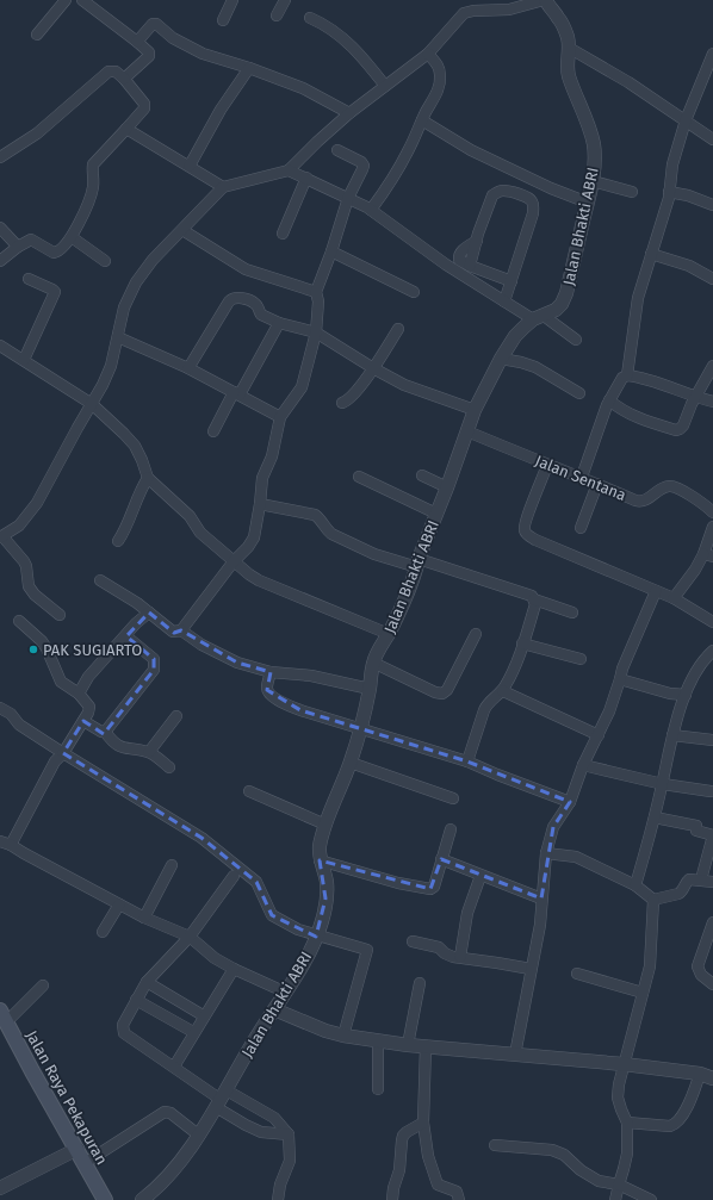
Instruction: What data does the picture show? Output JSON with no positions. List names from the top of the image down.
{
  "streets": {
    "main road": ["Jalan Raya Pekapuran"],
    "street": ["Jalan Bhakti ABRI", "Jalan Sentana"]
  },
  "crossings": [
    ["Jalan Bhakti ABRI", "Jalan Sentana"]
  ],
  "places": ["PAK SUGIARTO"]
}
